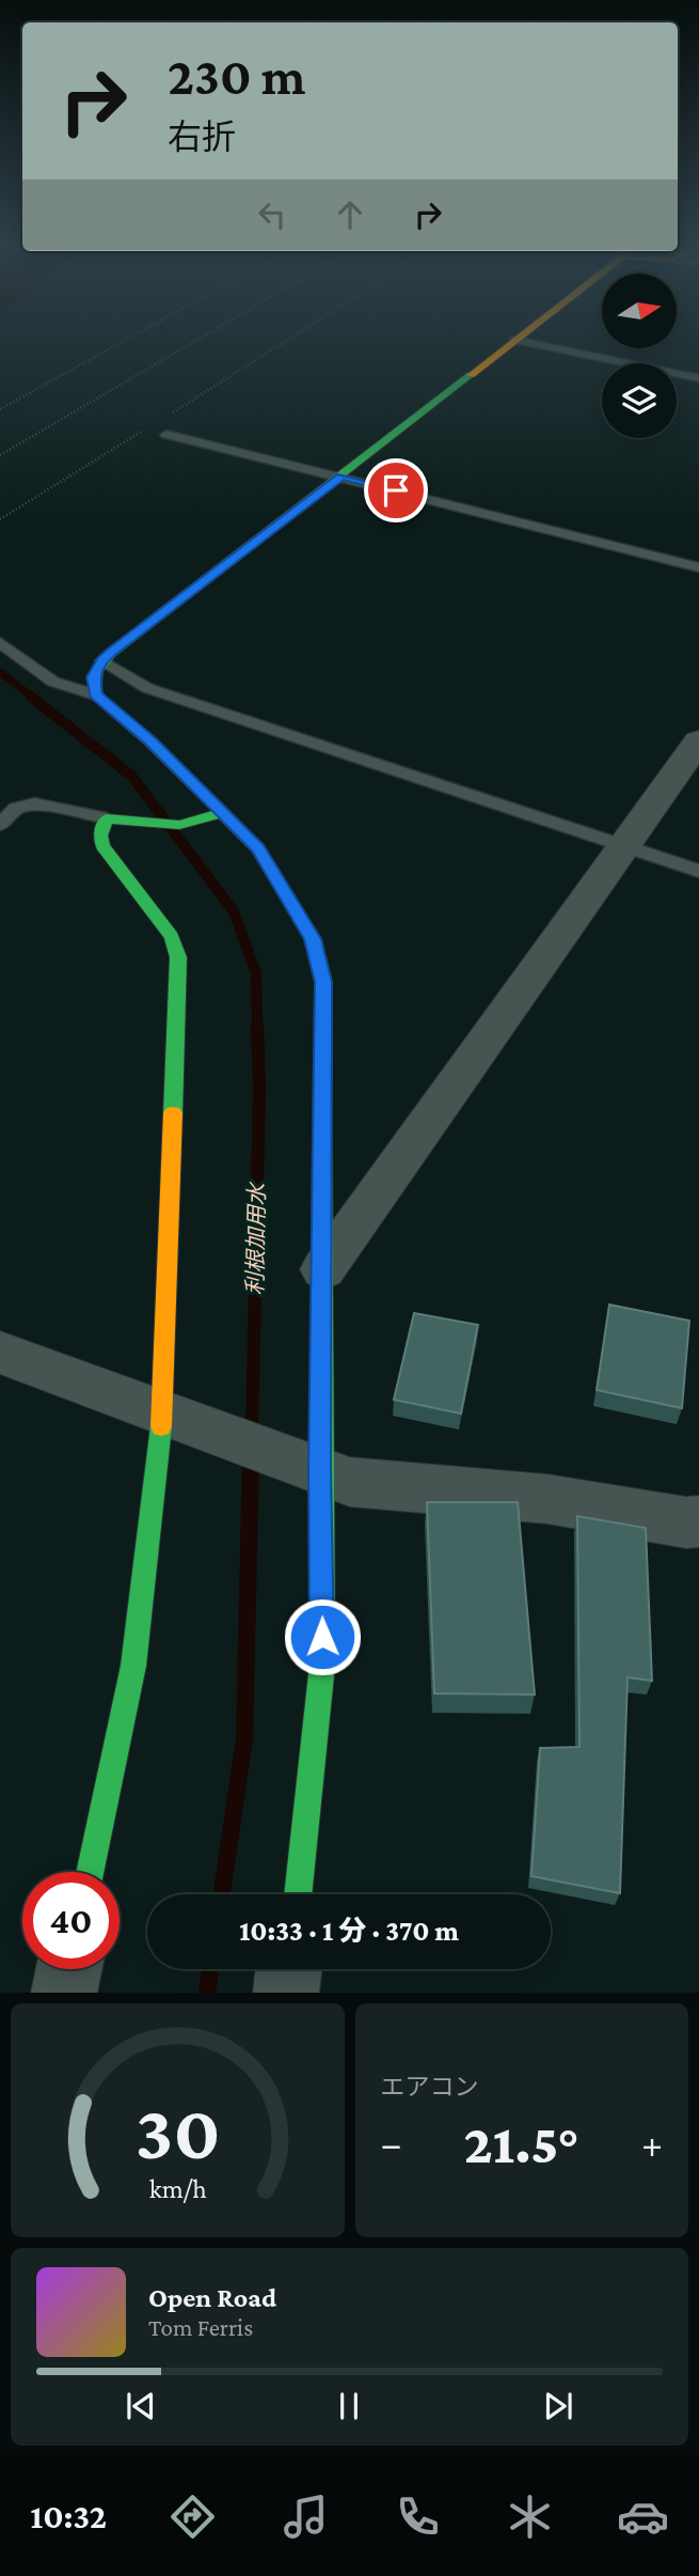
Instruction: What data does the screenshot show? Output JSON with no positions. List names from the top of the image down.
{
  "water": ["利根加用水"],
  "north": "right",
  "page": {
    "turn": ["230 m", "右折"],
    "limit": "40",
    "trip": "10:33 · 1 分 · 370 m",
    "tile": "エアコン",
    "heat": ["−", "21.5°", "+"],
    "song": ["Open Road", "Tom Ferris"],
    "tabs": "10:32",
    "gauge": ["30", "km/h"]
  }
}
